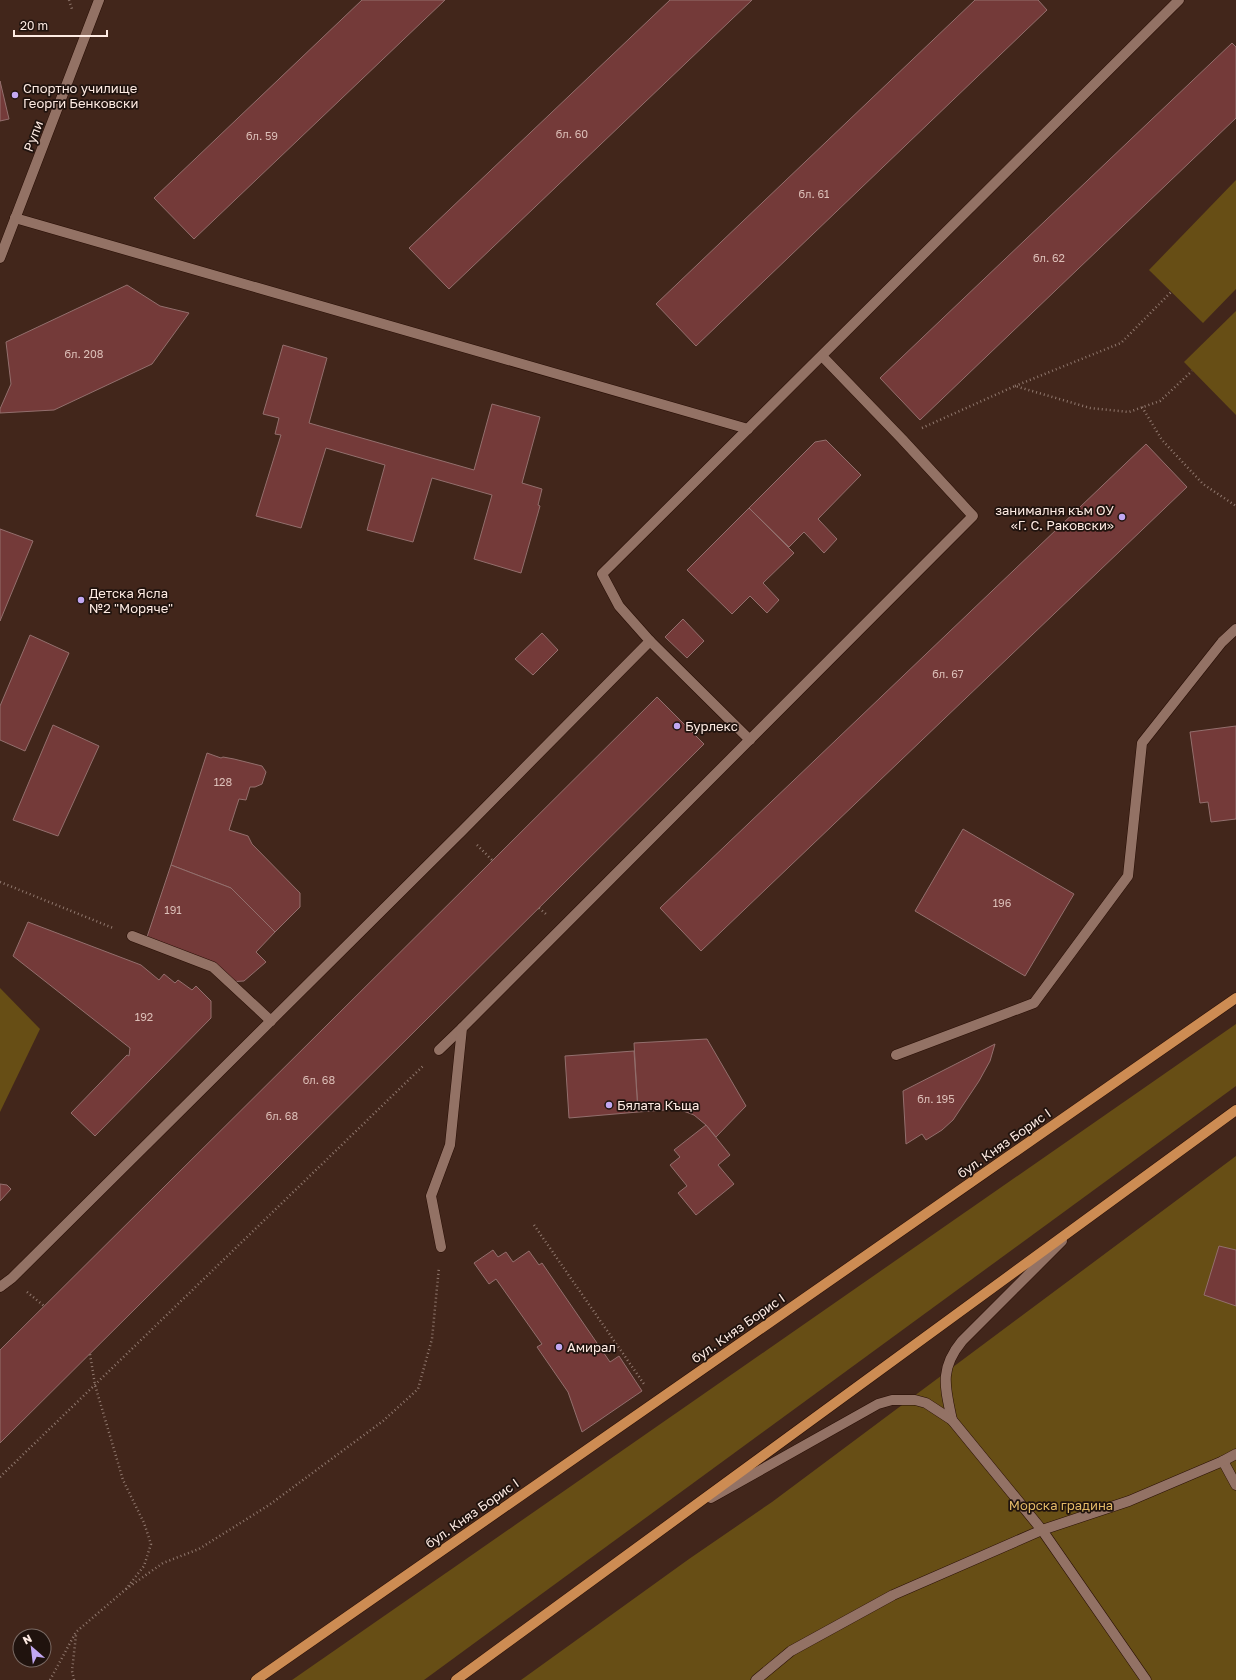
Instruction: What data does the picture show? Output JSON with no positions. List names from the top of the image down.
{
  "streets": {
    "main road": ["бул. Княз Борис I"],
    "street": ["Рупи"]
  },
  "parks": ["Морска градина"],
  "places": [
    "Спортно училище Георги Бенковски",
    "занималня към ОУ «Г. С. Раковски»",
    "Детска Ясла №2 \"Моряче\"",
    "Бурлекс",
    "Бялата Къща",
    "Амирал"
  ],
  "house_numbers": [
    "бл. 60",
    "бл. 59",
    "бл. 61",
    "бл. 62",
    "бл. 208",
    "бл. 67",
    "128",
    "196",
    "191",
    "192",
    "бл. 68",
    "бл. 195",
    "бл. 68"
  ],
  "scale_bar": "20 m",
  "north": "top left"
}
